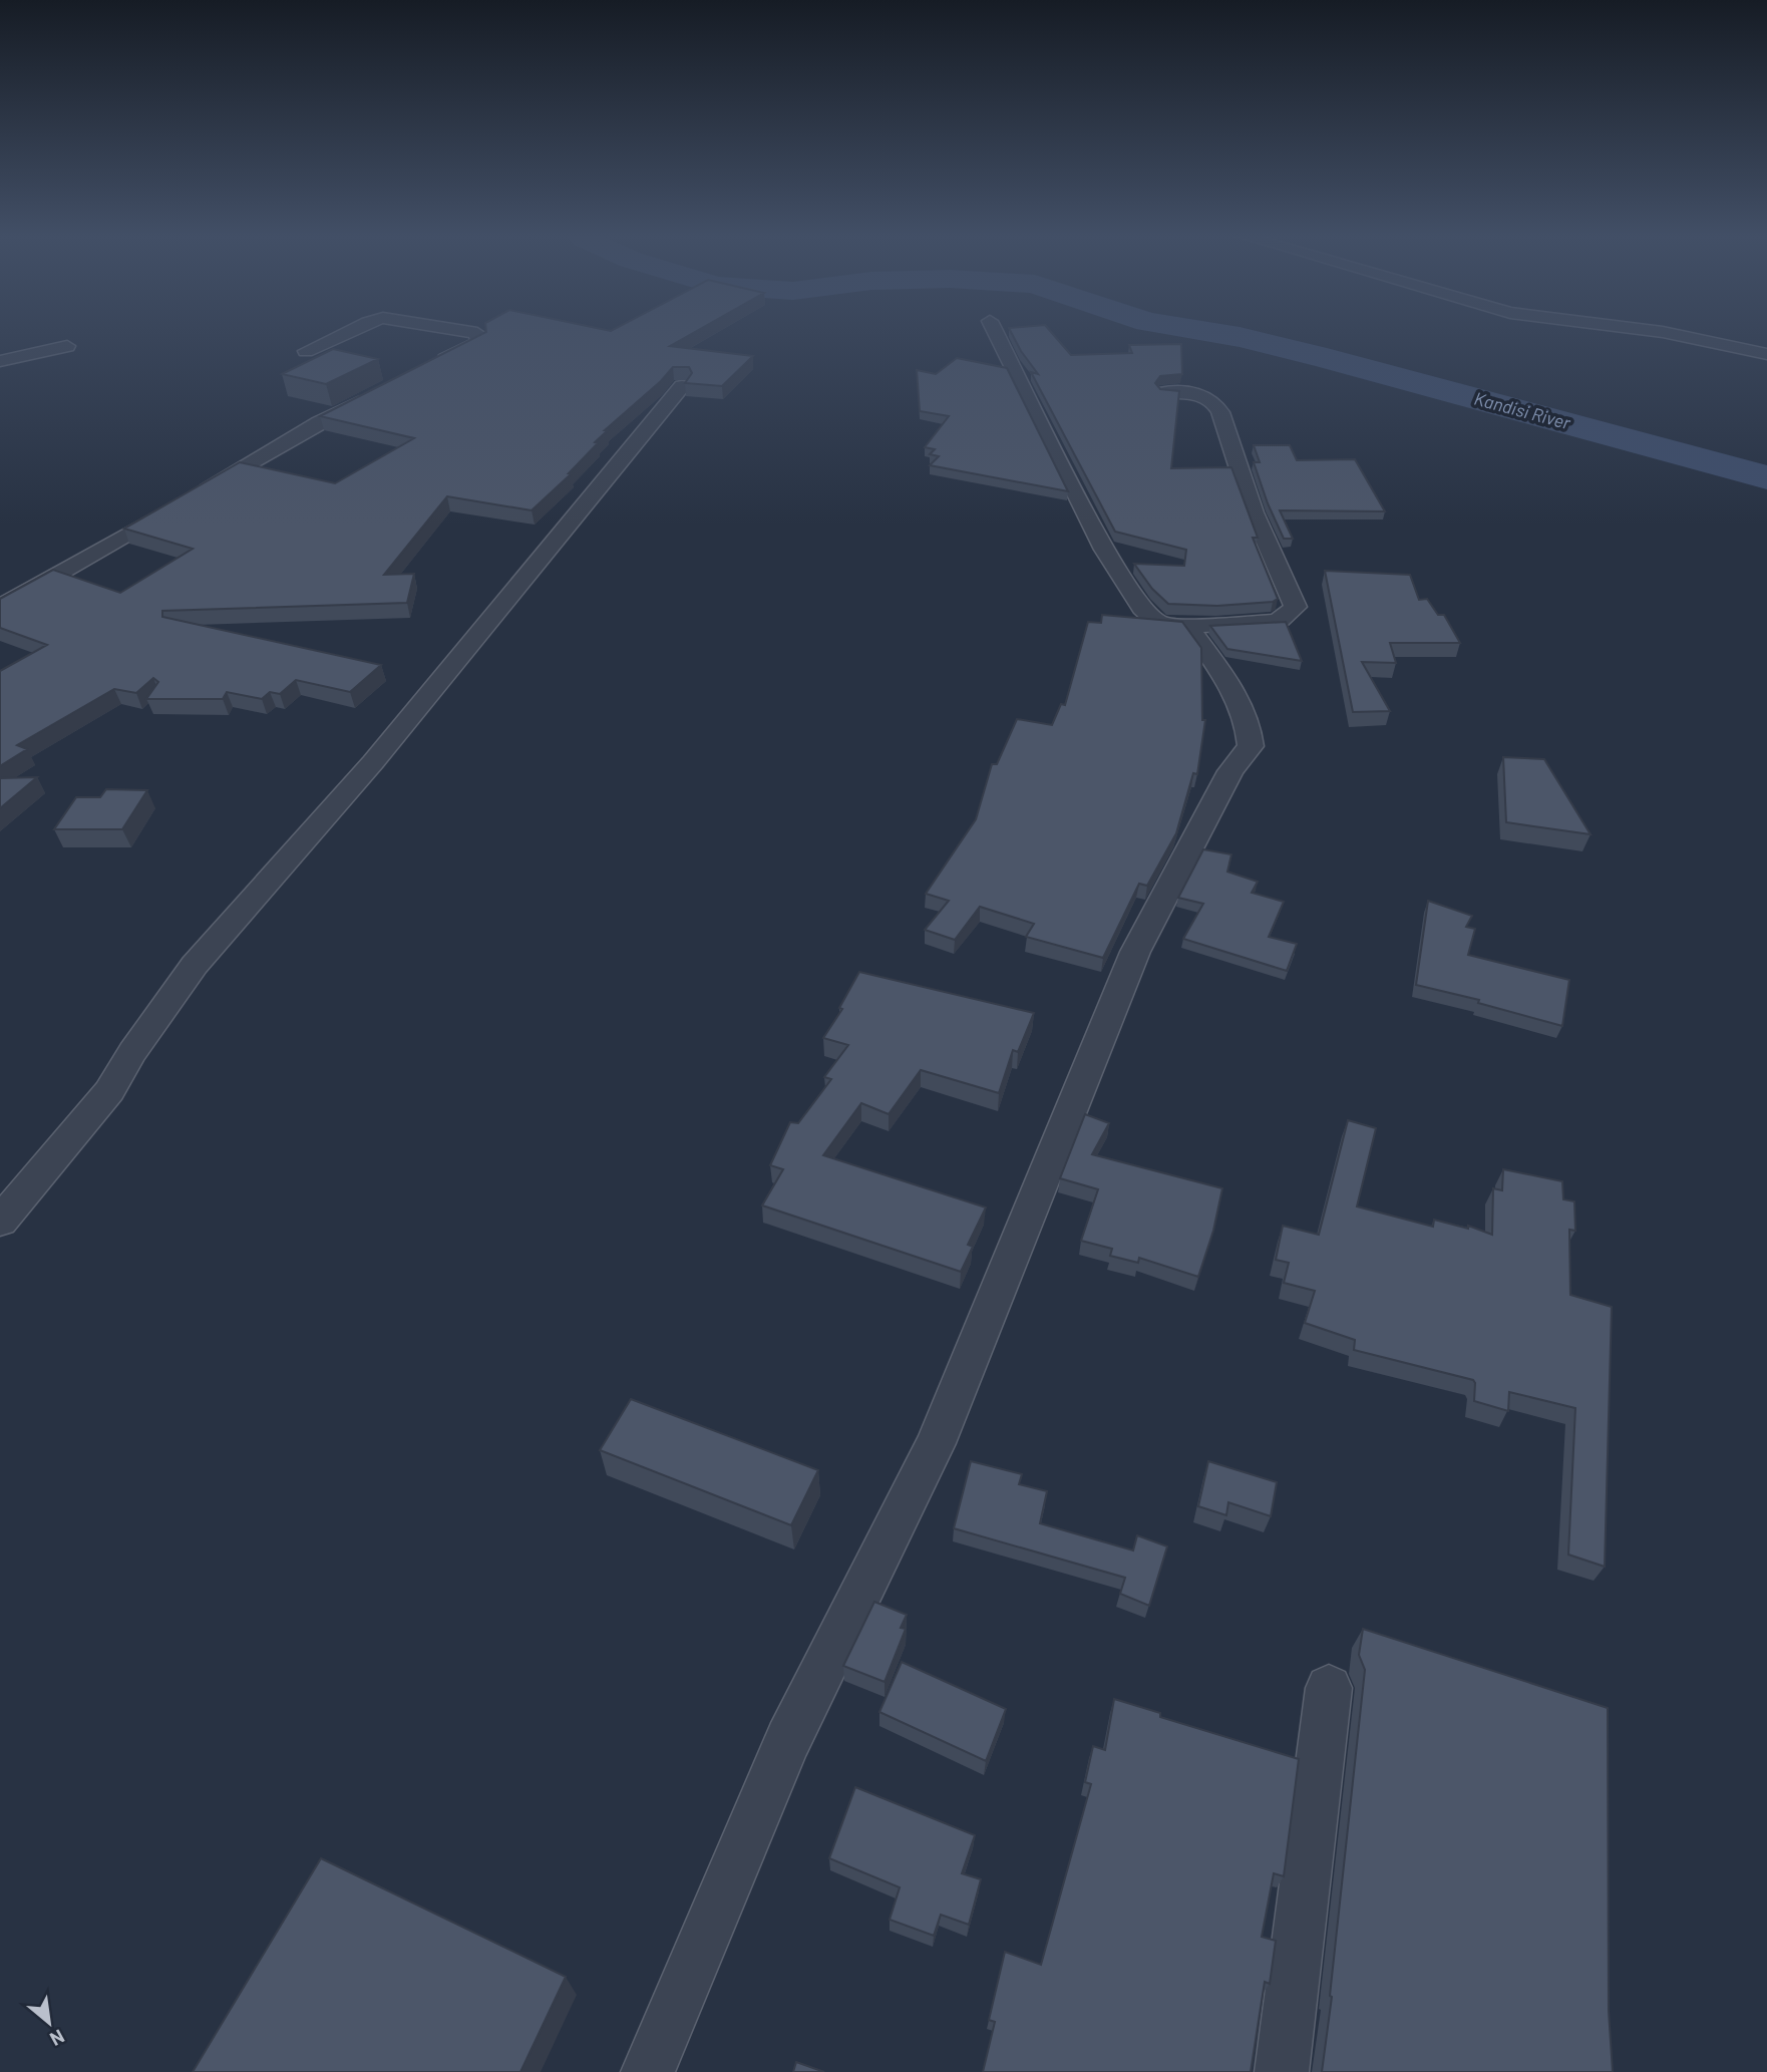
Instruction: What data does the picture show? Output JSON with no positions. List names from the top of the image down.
{
  "water": ["Kandisi River"],
  "north": "bottom right"
}
